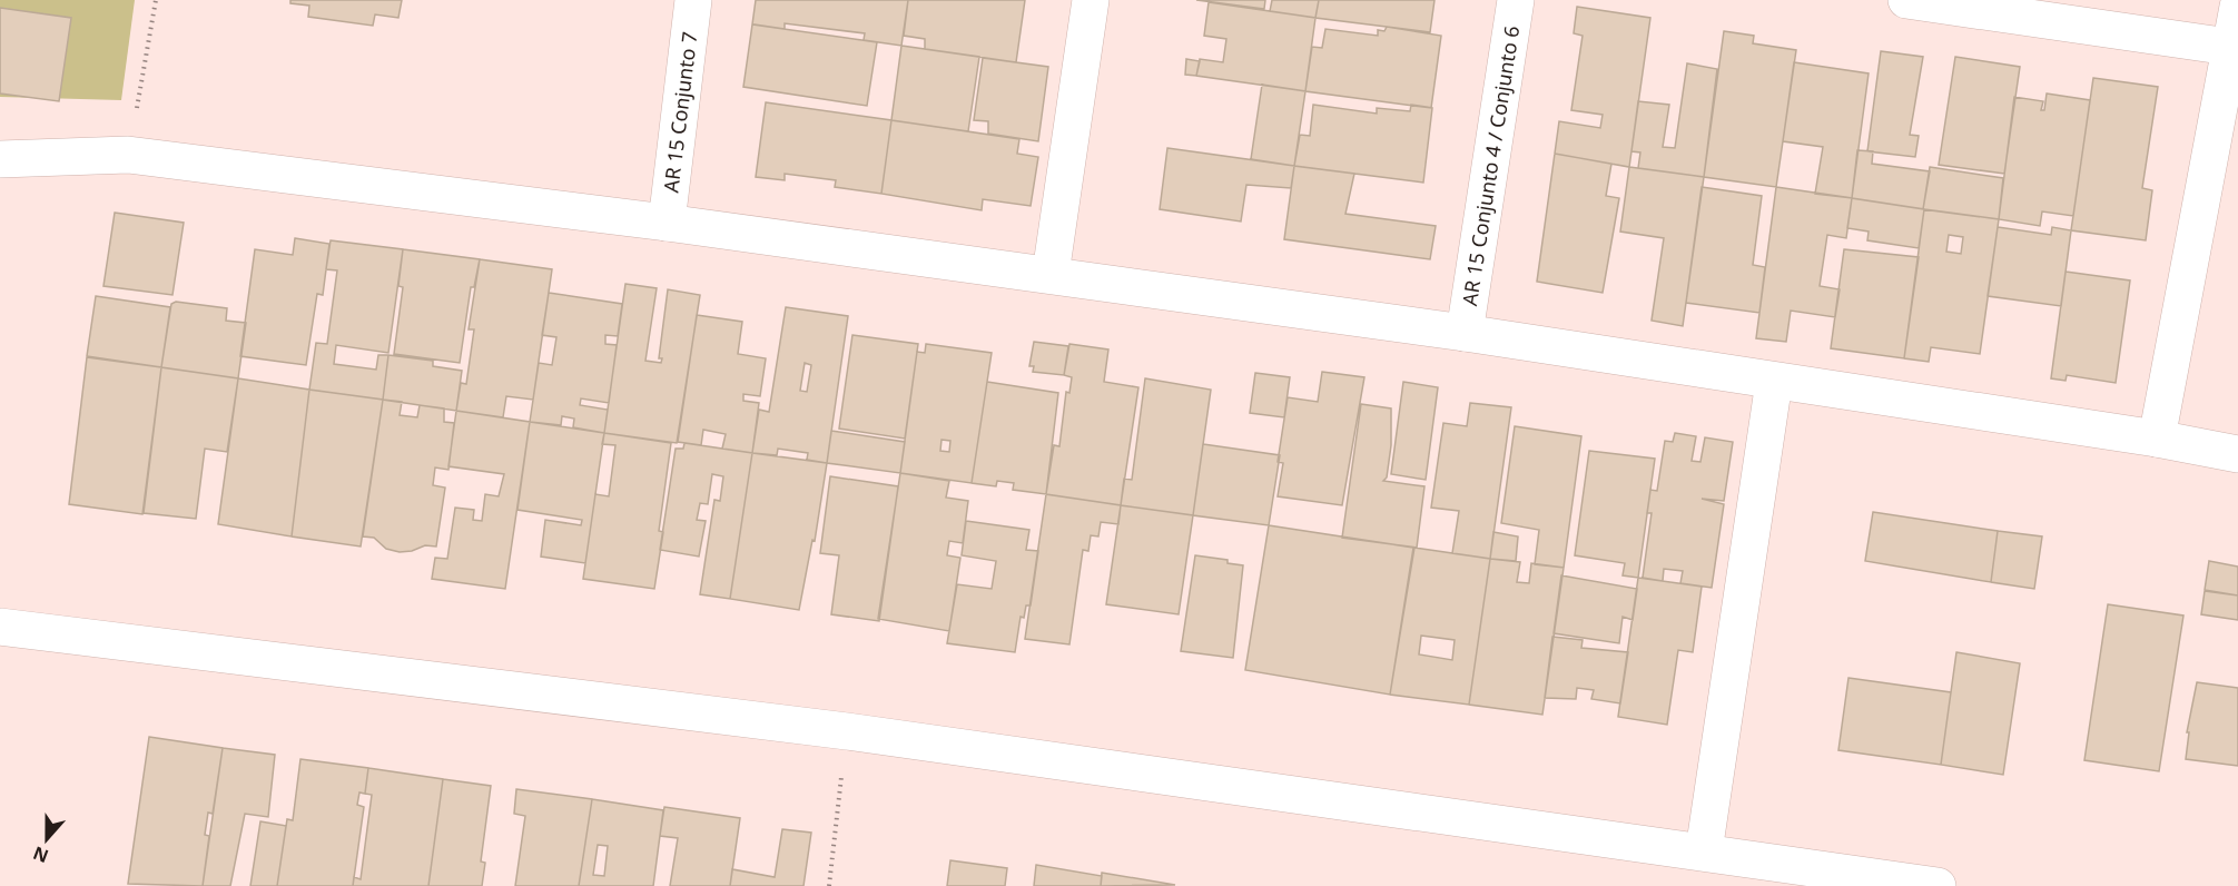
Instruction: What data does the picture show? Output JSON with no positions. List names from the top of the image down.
{
  "streets": {
    "street": ["AR 15 Conjunto 7", "AR 15 Conjunto 4 / Conjunto 6"]
  },
  "north": "bottom"
}
